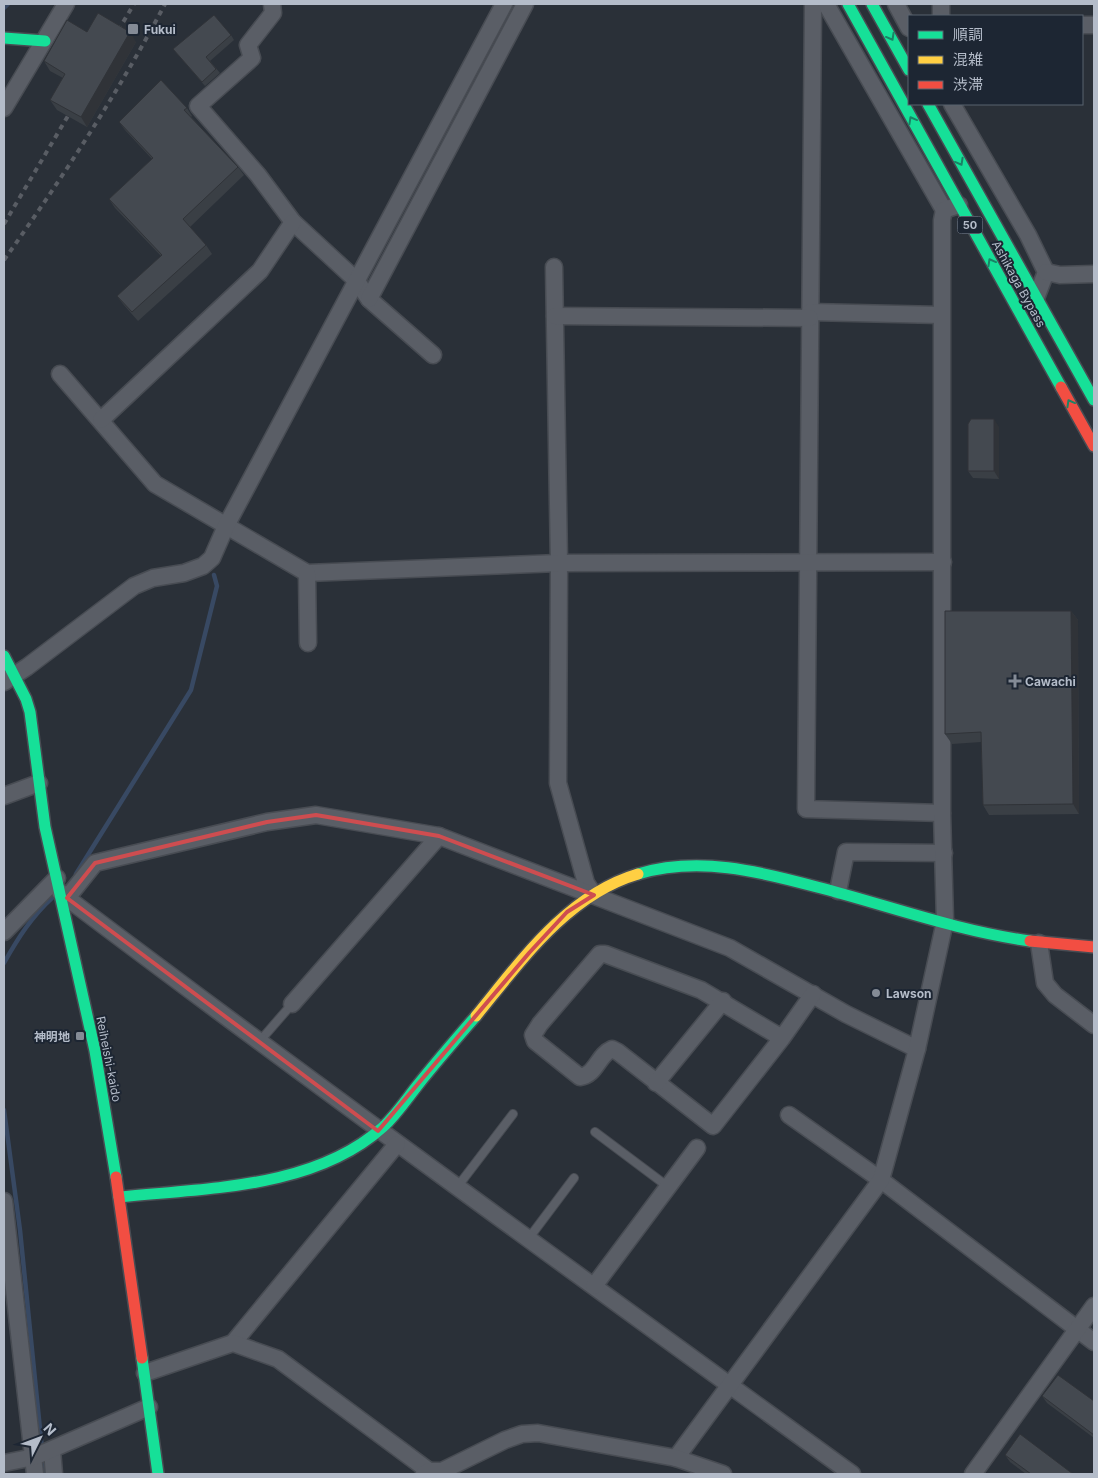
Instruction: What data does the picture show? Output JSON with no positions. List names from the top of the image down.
{
  "streets": {
    "main road": ["50", "Ashikaga Bypass", "Reiheishi-kaido"]
  },
  "places": {
    "transit": ["Fukui", "神明地"],
    "health": ["Cawachi"],
    "other": ["Lawson"]
  },
  "legend": ["順調", "混雑", "渋滞"],
  "north": "top right"
}
